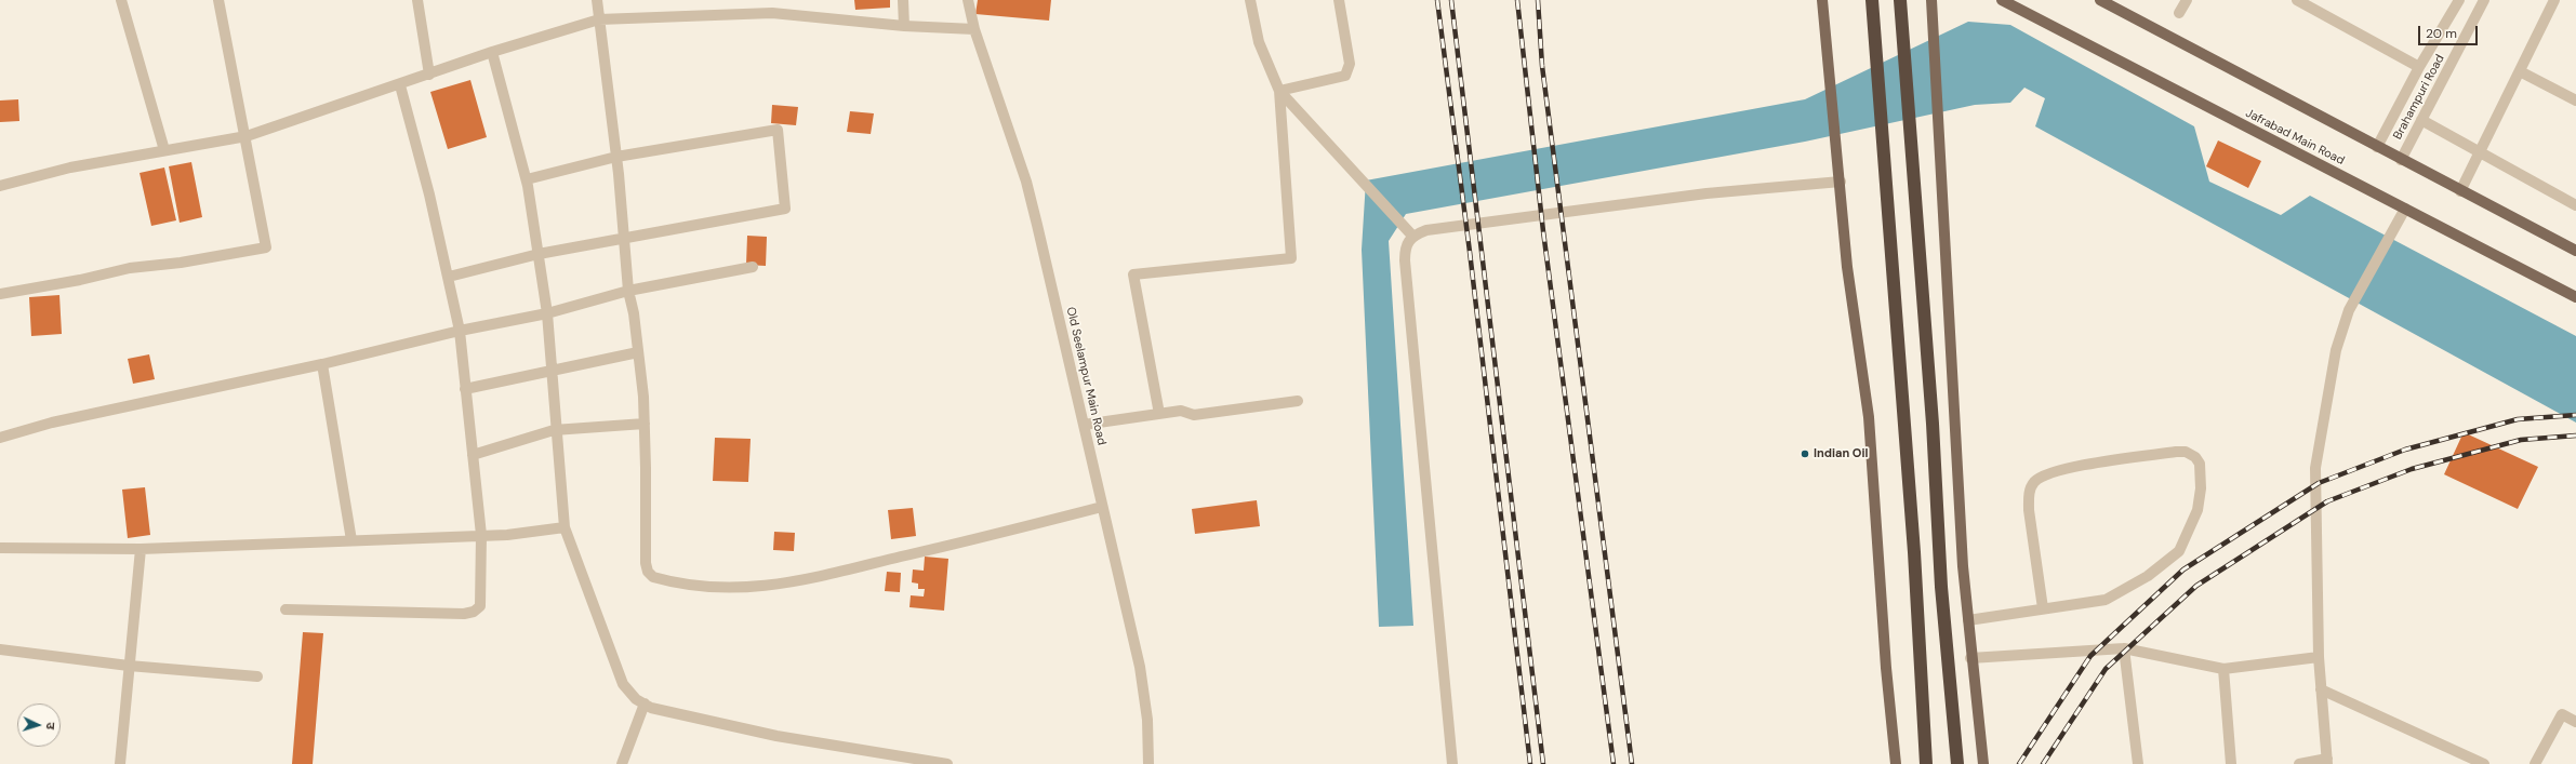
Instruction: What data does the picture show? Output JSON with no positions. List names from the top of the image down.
{
  "streets": {
    "main road": ["Jafrabad Main Road"],
    "street": ["Brahampuri Road", "Old Seelampur Main Road"]
  },
  "places": ["Indian Oil"],
  "scale_bar": "20 m",
  "north": "right"
}
